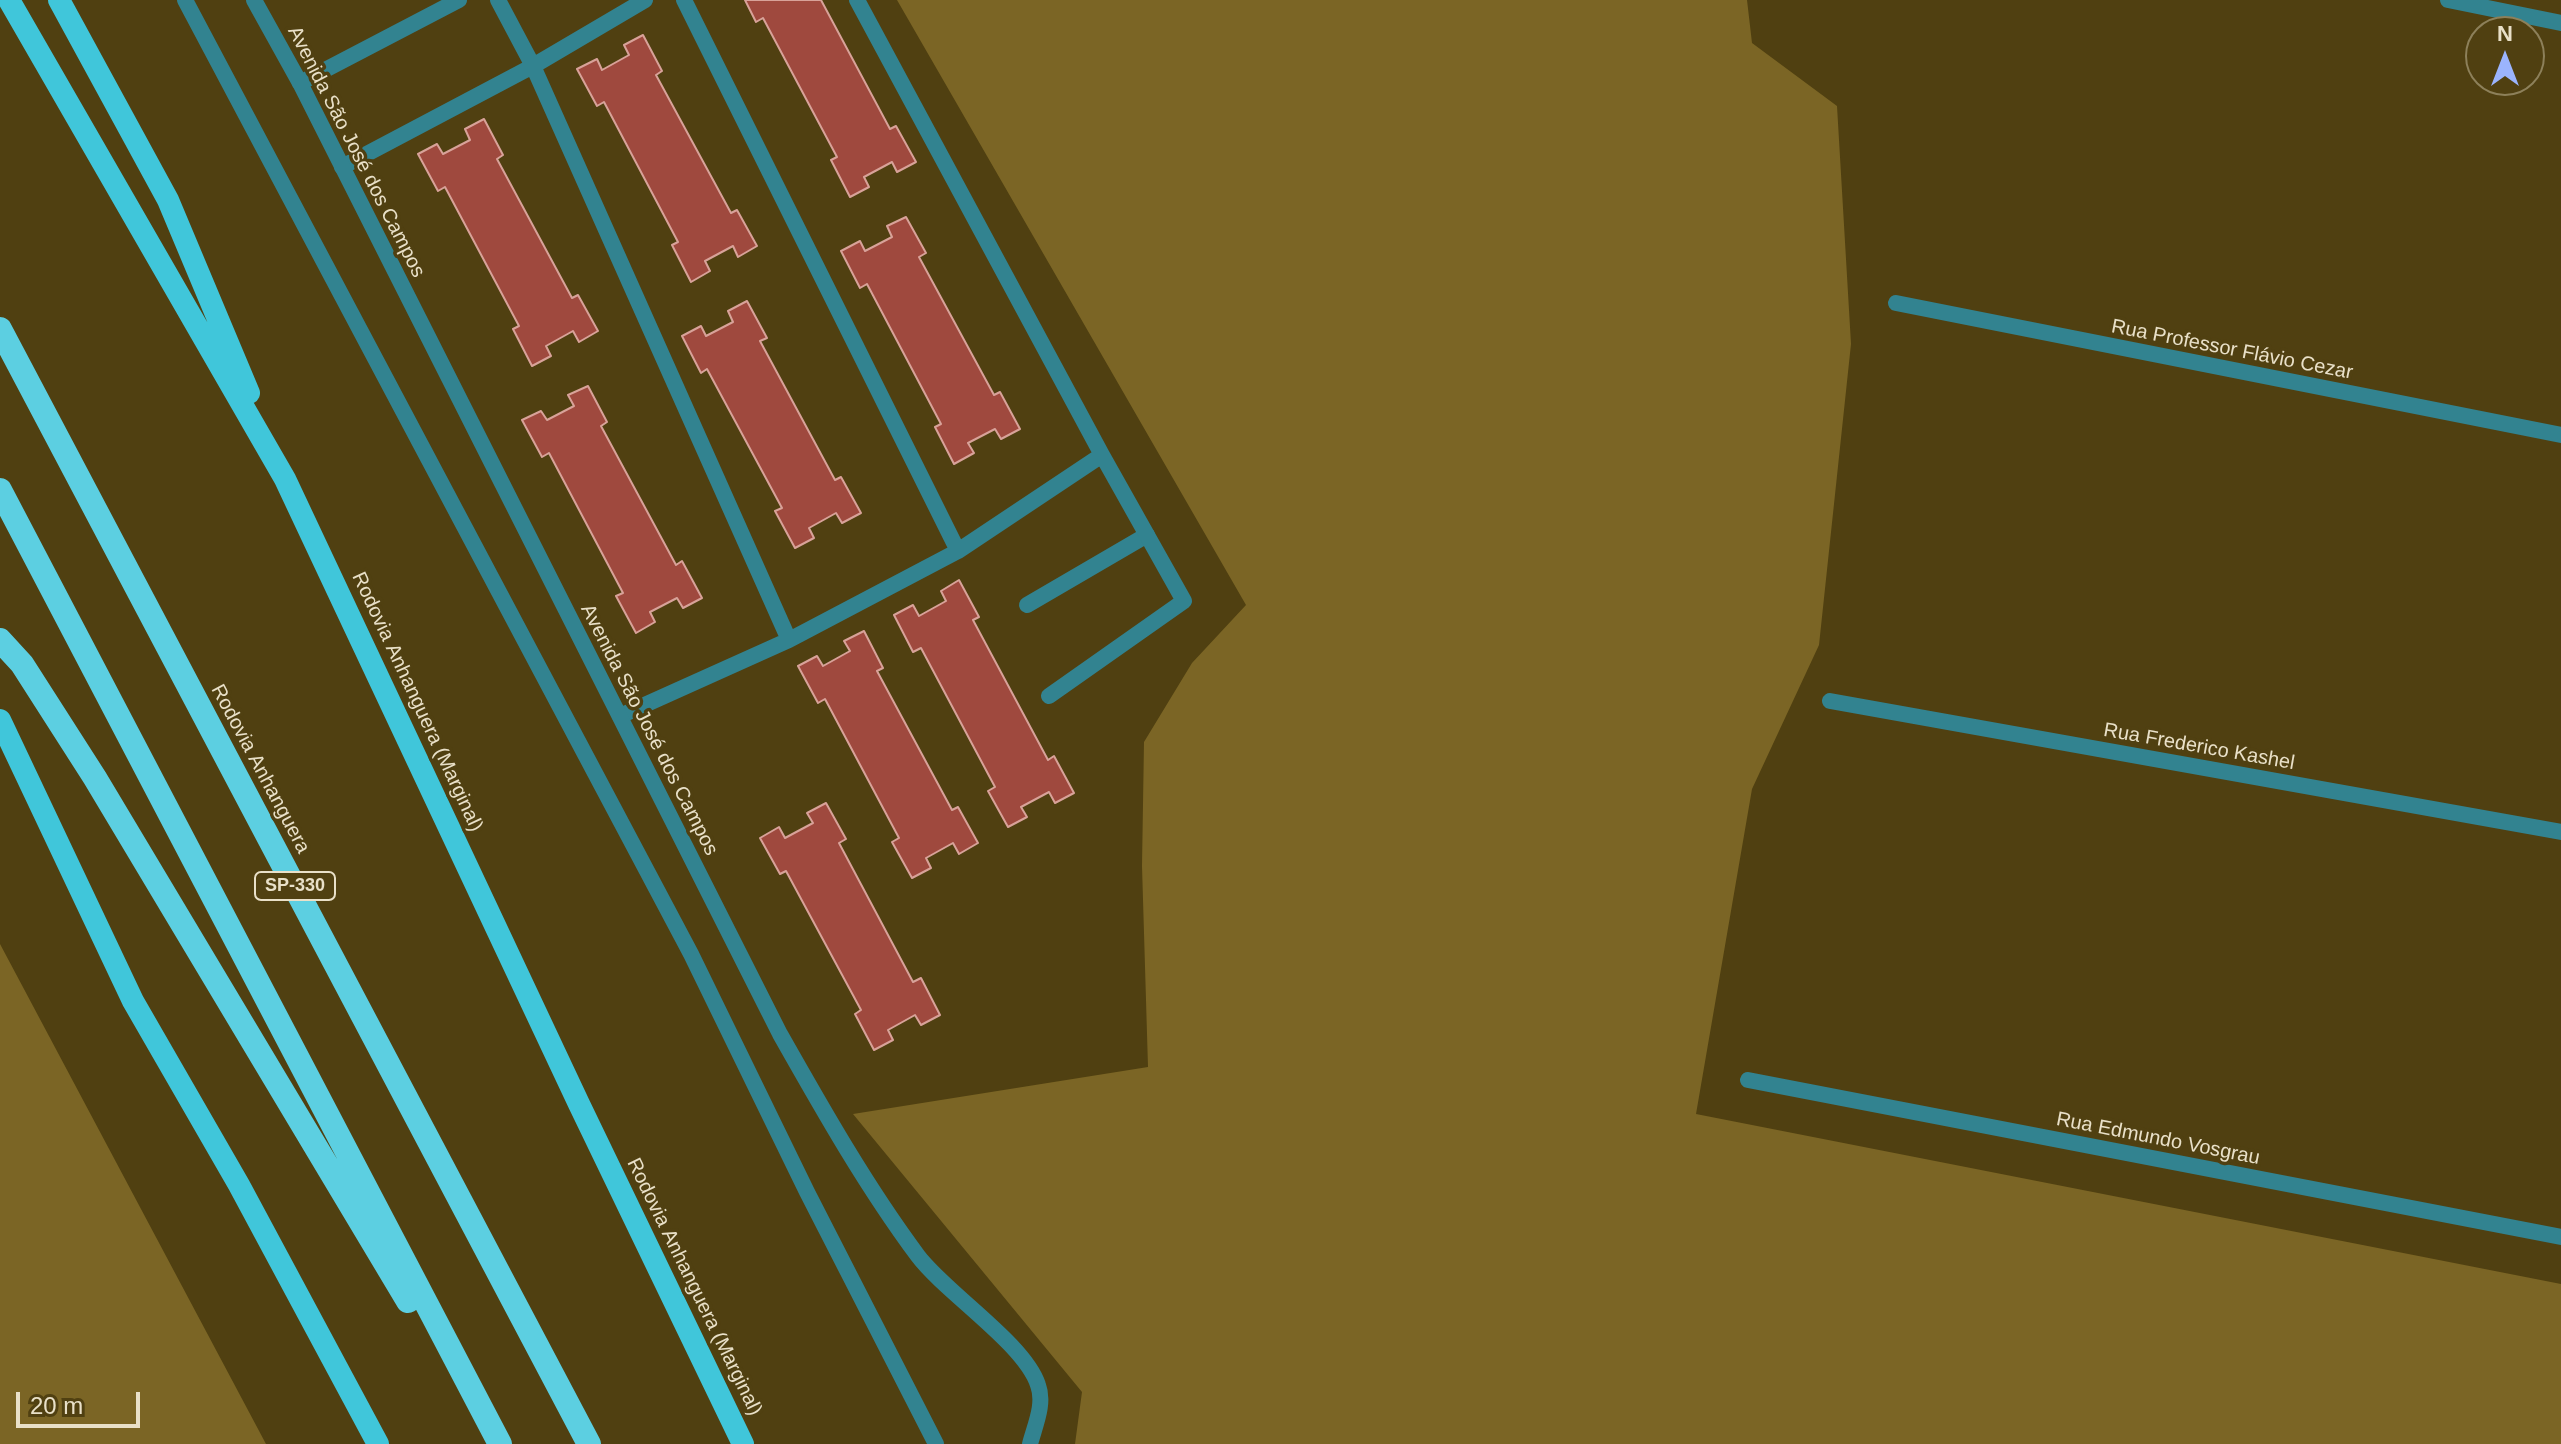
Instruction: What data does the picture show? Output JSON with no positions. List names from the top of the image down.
{
  "streets": {
    "highway": ["Rodovia Anhanguera (Marginal)", "Rodovia Anhanguera", "SP-330"],
    "street": [
      "Avenida São José dos Campos",
      "Rua Professor Flávio Cezar",
      "Rua Frederico Kashel",
      "Rua Edmundo Vosgrau"
    ]
  },
  "scale_bar": "20 m",
  "north": "top"
}
